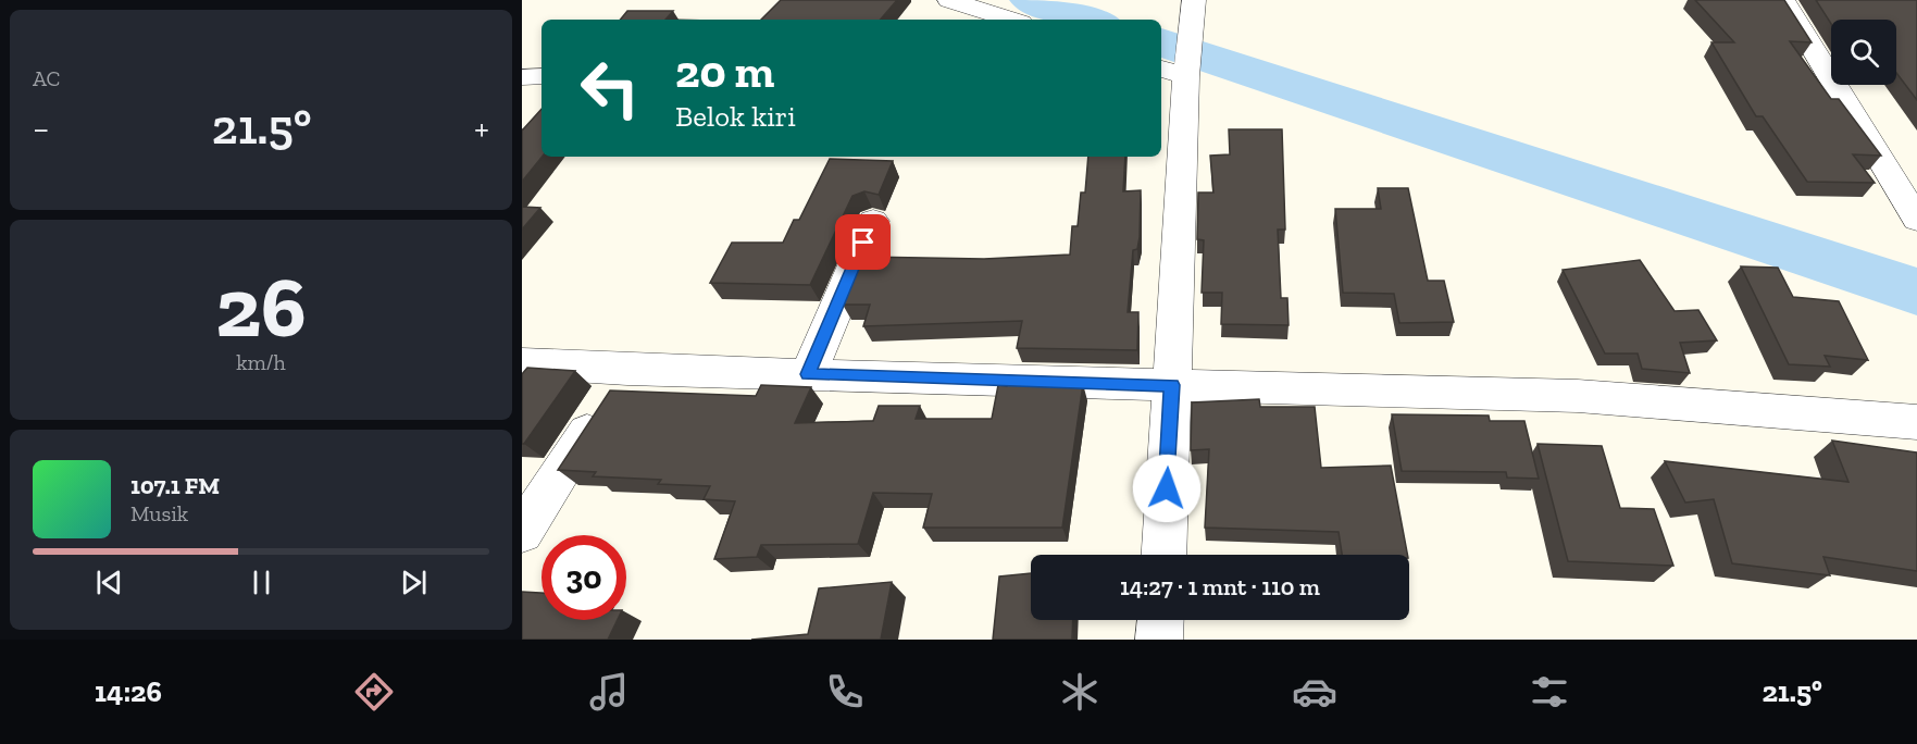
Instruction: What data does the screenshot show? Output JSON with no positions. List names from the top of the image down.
{
  "page": {
    "tile": [
      "AC",
      ["26", "km/h"]
    ],
    "turn": ["20 m", "Belok kiri"],
    "heat": ["−", "21.5°", "+"],
    "song": ["107.1 FM", "Musik"],
    "limit": "30",
    "trip": "14:27 · 1 mnt · 110 m",
    "tabs": ["14:26", "21.5°"]
  }
}
